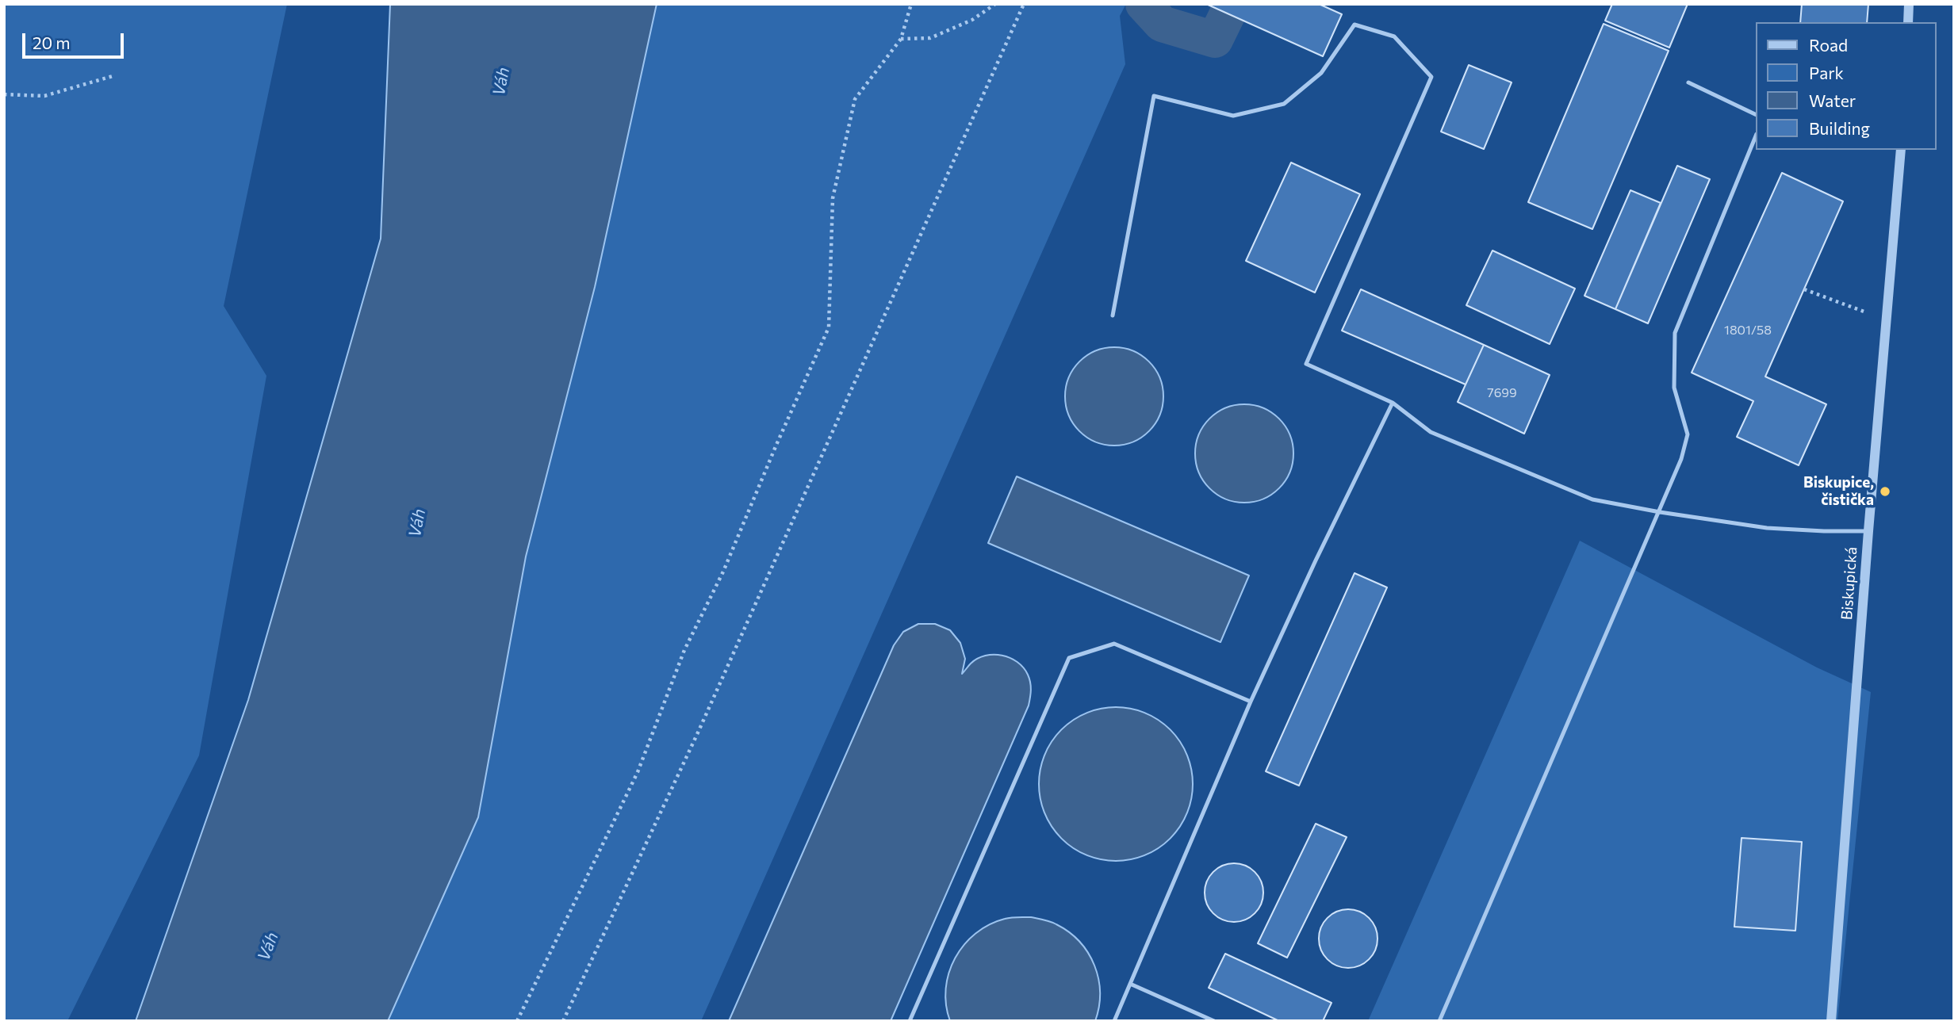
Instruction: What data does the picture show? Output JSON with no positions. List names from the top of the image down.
{
  "streets": {
    "street": ["Biskupická"]
  },
  "water": ["Váh"],
  "places": ["Biskupice, čistička"],
  "house_numbers": ["1801/58", "7699"],
  "legend": [
    "Road",
    "Park",
    "Water",
    "Building"
  ],
  "scale_bar": "20 m"
}
